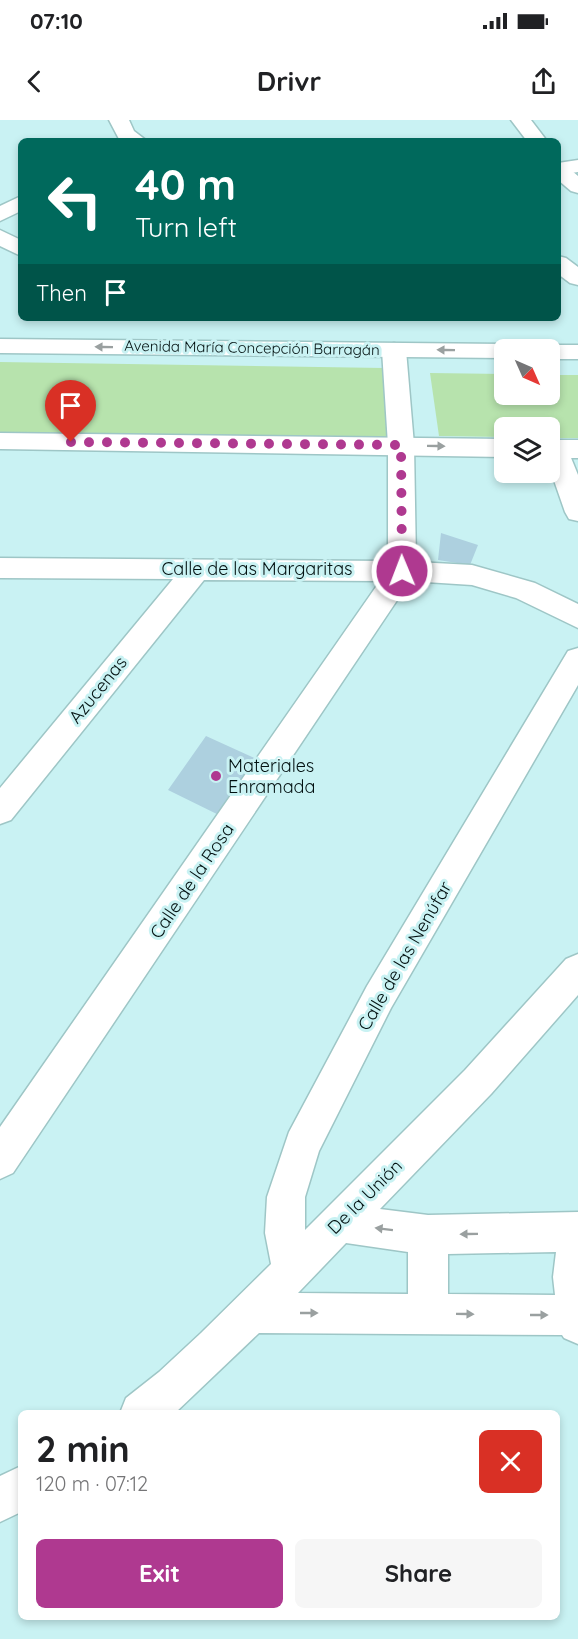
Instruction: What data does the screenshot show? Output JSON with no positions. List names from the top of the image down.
{
  "streets": {
    "street": [
      "Avenida María Concepción Barragán",
      "Calle de las Margaritas",
      "Azucenas",
      "Calle de la Rosa",
      "Calle de las Nenúfar",
      "De la Unión"
    ]
  },
  "crossings": [
    ["Calle de las Margaritas", "Azucenas"],
    ["Calle de las Margaritas", "Calle de la Rosa"],
    ["Calle de las Nenúfar", "De la Unión"]
  ],
  "places": ["Materiales Enramada"],
  "north": "bottom right",
  "page": {
    "status": "07:10",
    "header": "Drivr",
    "turn": ["40 m", "Turn left"],
    "then": "Then",
    "heading": ["2 min", "120 m · 07:12"],
    "buttons": ["Exit", "Share"]
  }
}
